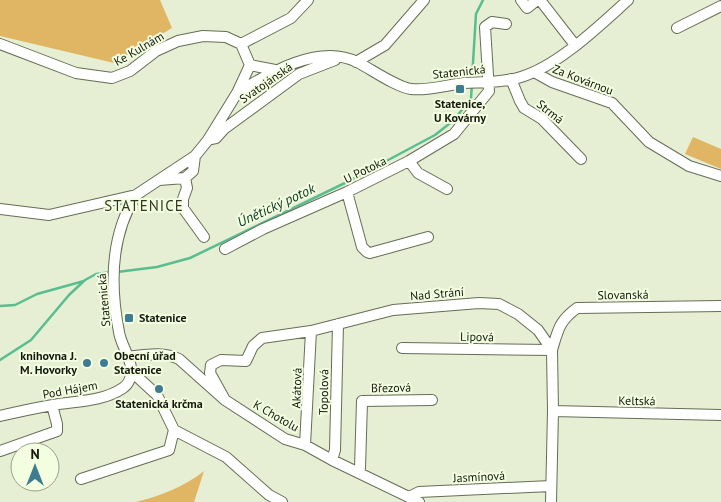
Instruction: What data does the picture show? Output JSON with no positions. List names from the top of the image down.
{
  "streets": {
    "street": [
      "Ke Kulnám",
      "Statenická",
      "Za Kovárnou",
      "Svatojánská",
      "Strmá",
      "U Potoka",
      "Nad Strání",
      "Slovanská",
      "Lipová",
      "Akátová",
      "Březová",
      "Pod Hájem",
      "Topolová",
      "Keltská",
      "K Chotolu",
      "Jasmínová"
    ]
  },
  "crossings": [
    ["Statenická", "Za Kovárnou"],
    ["Statenická", "Svatojánská"],
    ["Statenická", "Strmá"],
    ["Statenická", "U Potoka"],
    ["Statenická", "Pod Hájem"],
    ["Statenická", "K Chotolu"],
    ["Nad Strání", "Slovanská"],
    ["Nad Strání", "Lipová"],
    ["Nad Strání", "Akátová"],
    ["Nad Strání", "Topolová"],
    ["Nad Strání", "K Chotolu"],
    ["Slovanská", "Lipová"],
    ["Akátová", "K Chotolu"],
    ["Březová", "K Chotolu"],
    ["Topolová", "K Chotolu"],
    ["K Chotolu", "Jasmínová"]
  ],
  "districts": ["STATENICE"],
  "water": ["Únětický potok"],
  "places": {
    "transit": ["Statenice, U Kovárny", "Statenice"],
    "other": ["knihovna J. M. Hovorky", "Obecní úřad Statenice", "Statenická krčma"]
  },
  "north": "top"
}
